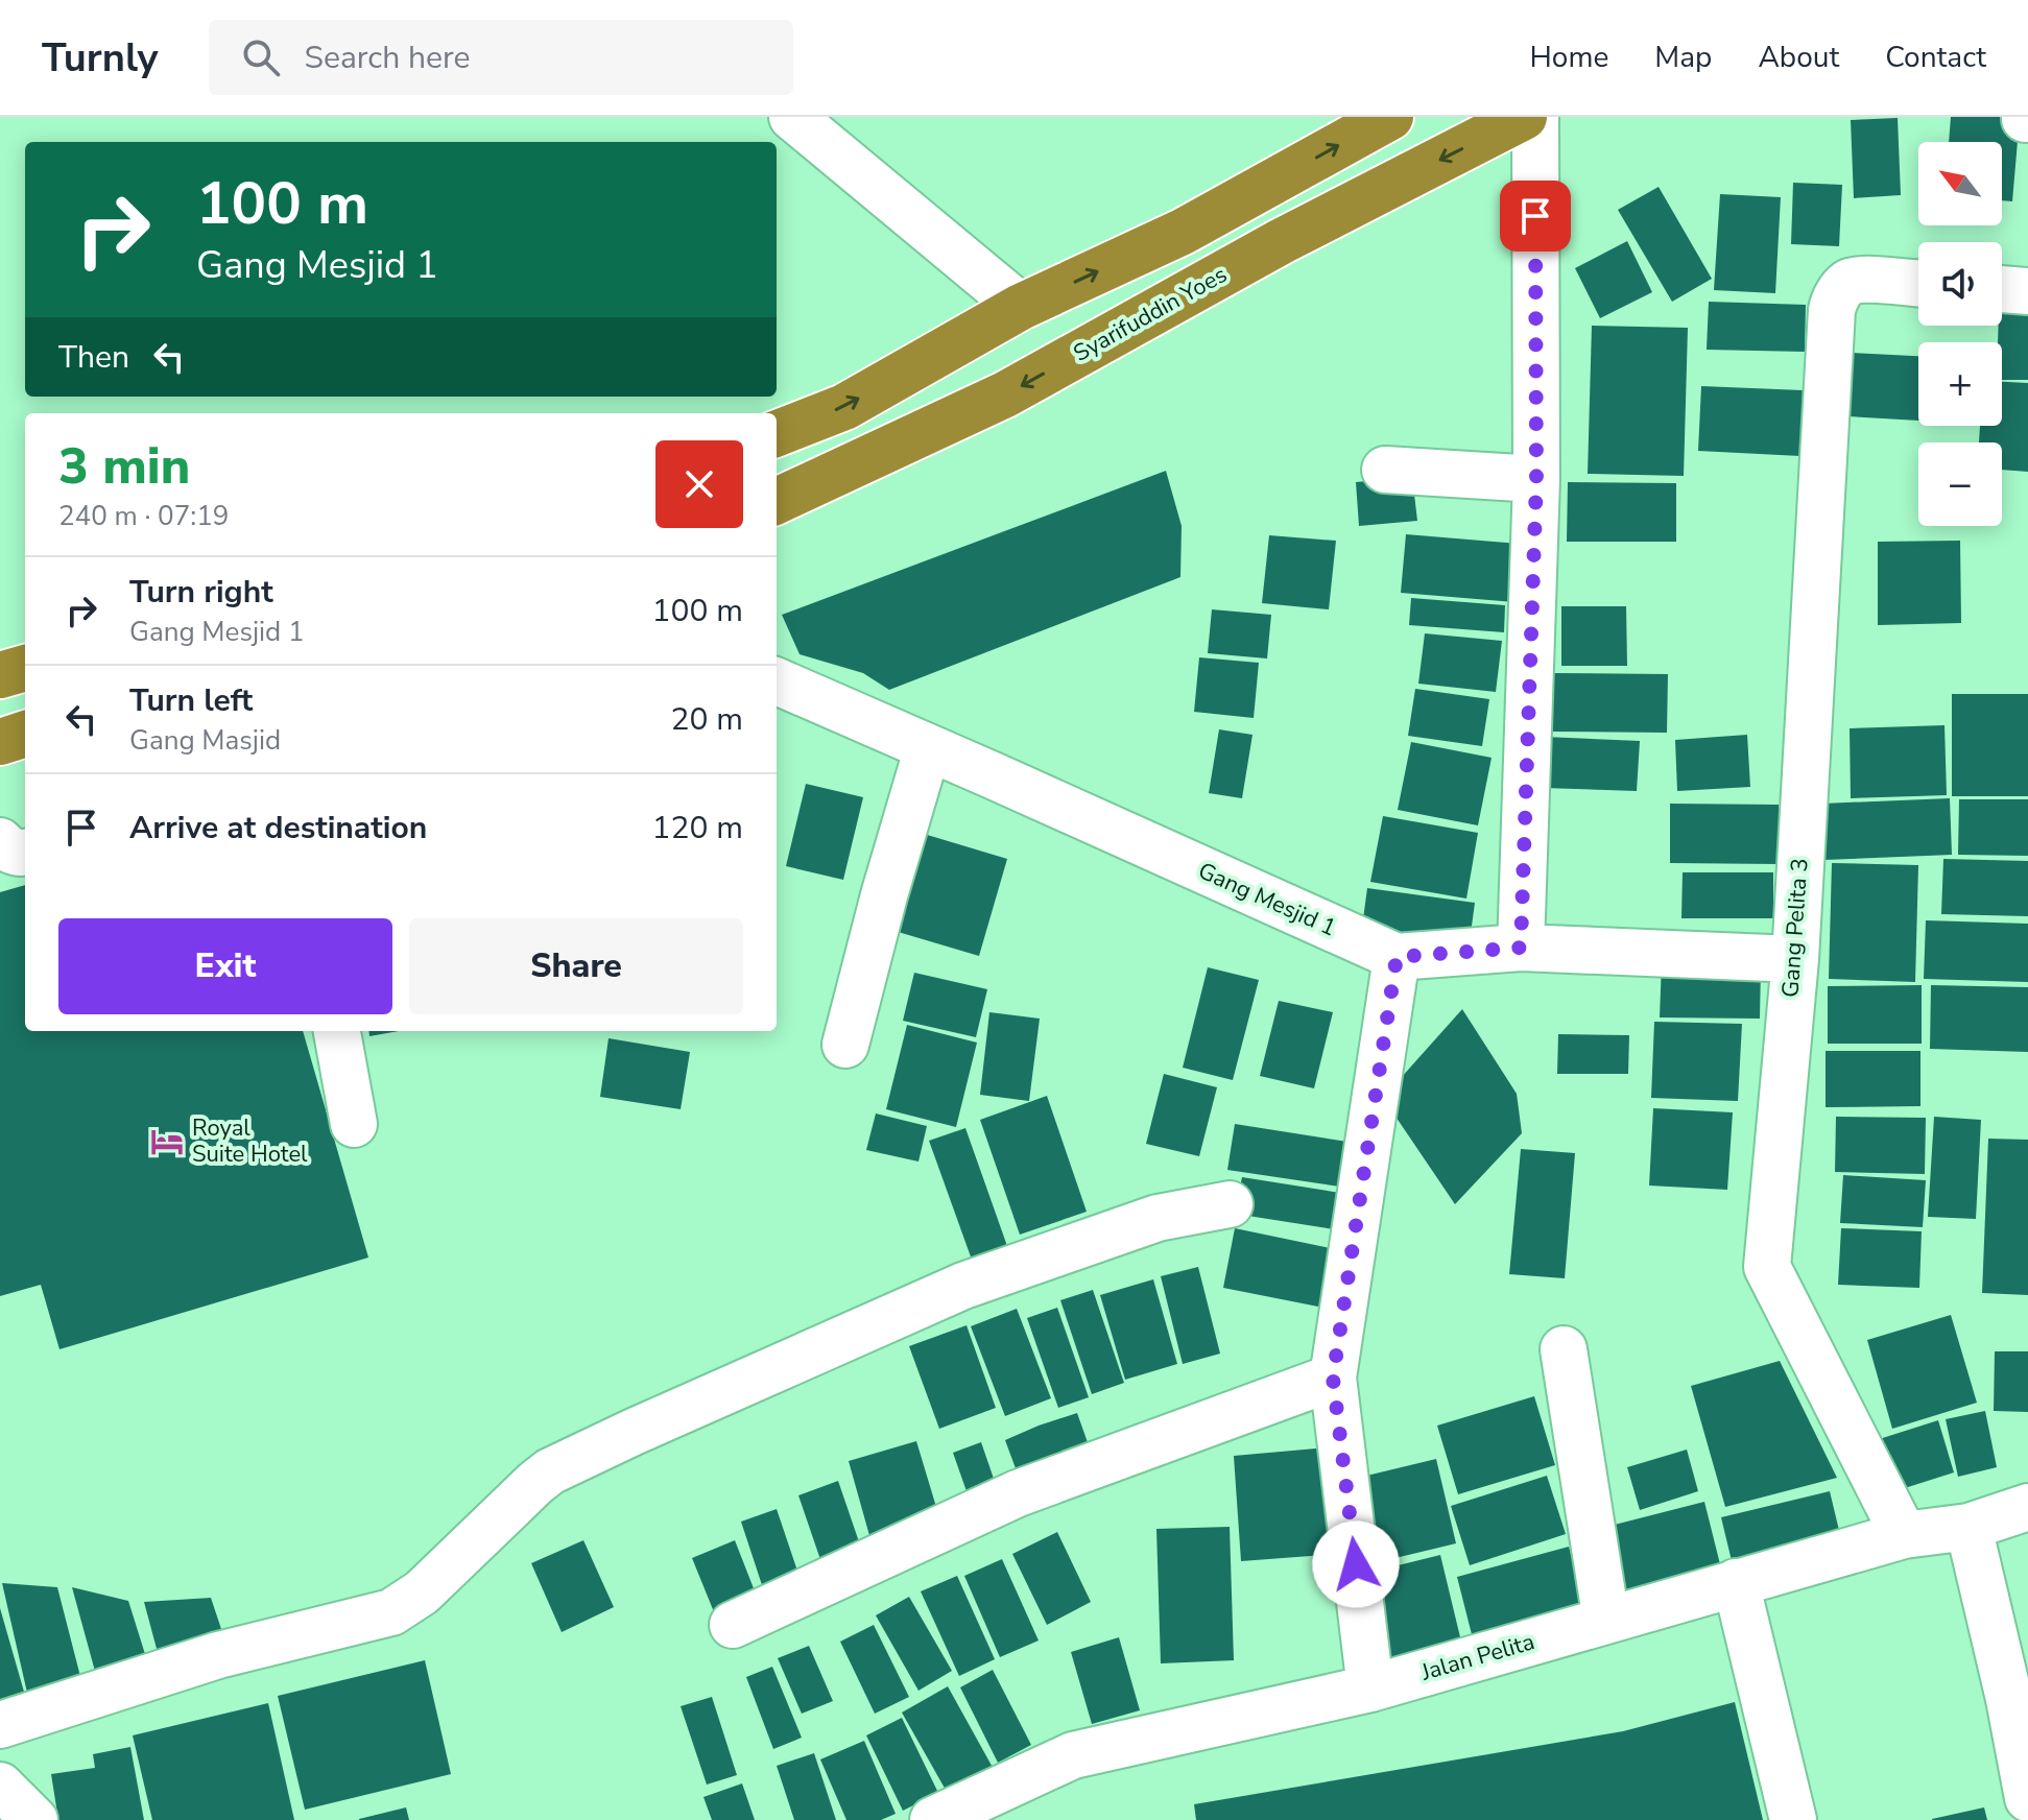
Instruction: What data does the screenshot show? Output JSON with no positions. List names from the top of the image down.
{
  "streets": {
    "highway": ["Syarifuddin Yoes"],
    "street": ["Gang Mesjid 1", "Gang Pelita 3", "Jalan Pelita"]
  },
  "crossings": [
    ["Gang Mesjid 1", "Gang Pelita 3"],
    ["Gang Pelita 3", "Jalan Pelita"]
  ],
  "places": {
    "hotel": ["Royal Suite Hotel"]
  },
  "north": "top left",
  "page": {
    "header": "Turnly",
    "search": "Search here",
    "nav": [
      "Home",
      "Map",
      "About",
      "Contact"
    ],
    "map_buttons": ["+", "−"],
    "turn": ["100 m", "Gang Mesjid 1"],
    "then": "Then",
    "heading": ["3 min", "240 m · 07:19"],
    "list": [
      {
        "name": "Turn right",
        "note": "Gang Mesjid 1",
        "value": "100 m"
      },
      {
        "name": "Turn left",
        "note": "Gang Masjid",
        "value": "20 m"
      },
      {
        "name": "Arrive at destination",
        "value": "120 m"
      }
    ],
    "buttons": ["Exit", "Share"]
  }
}
